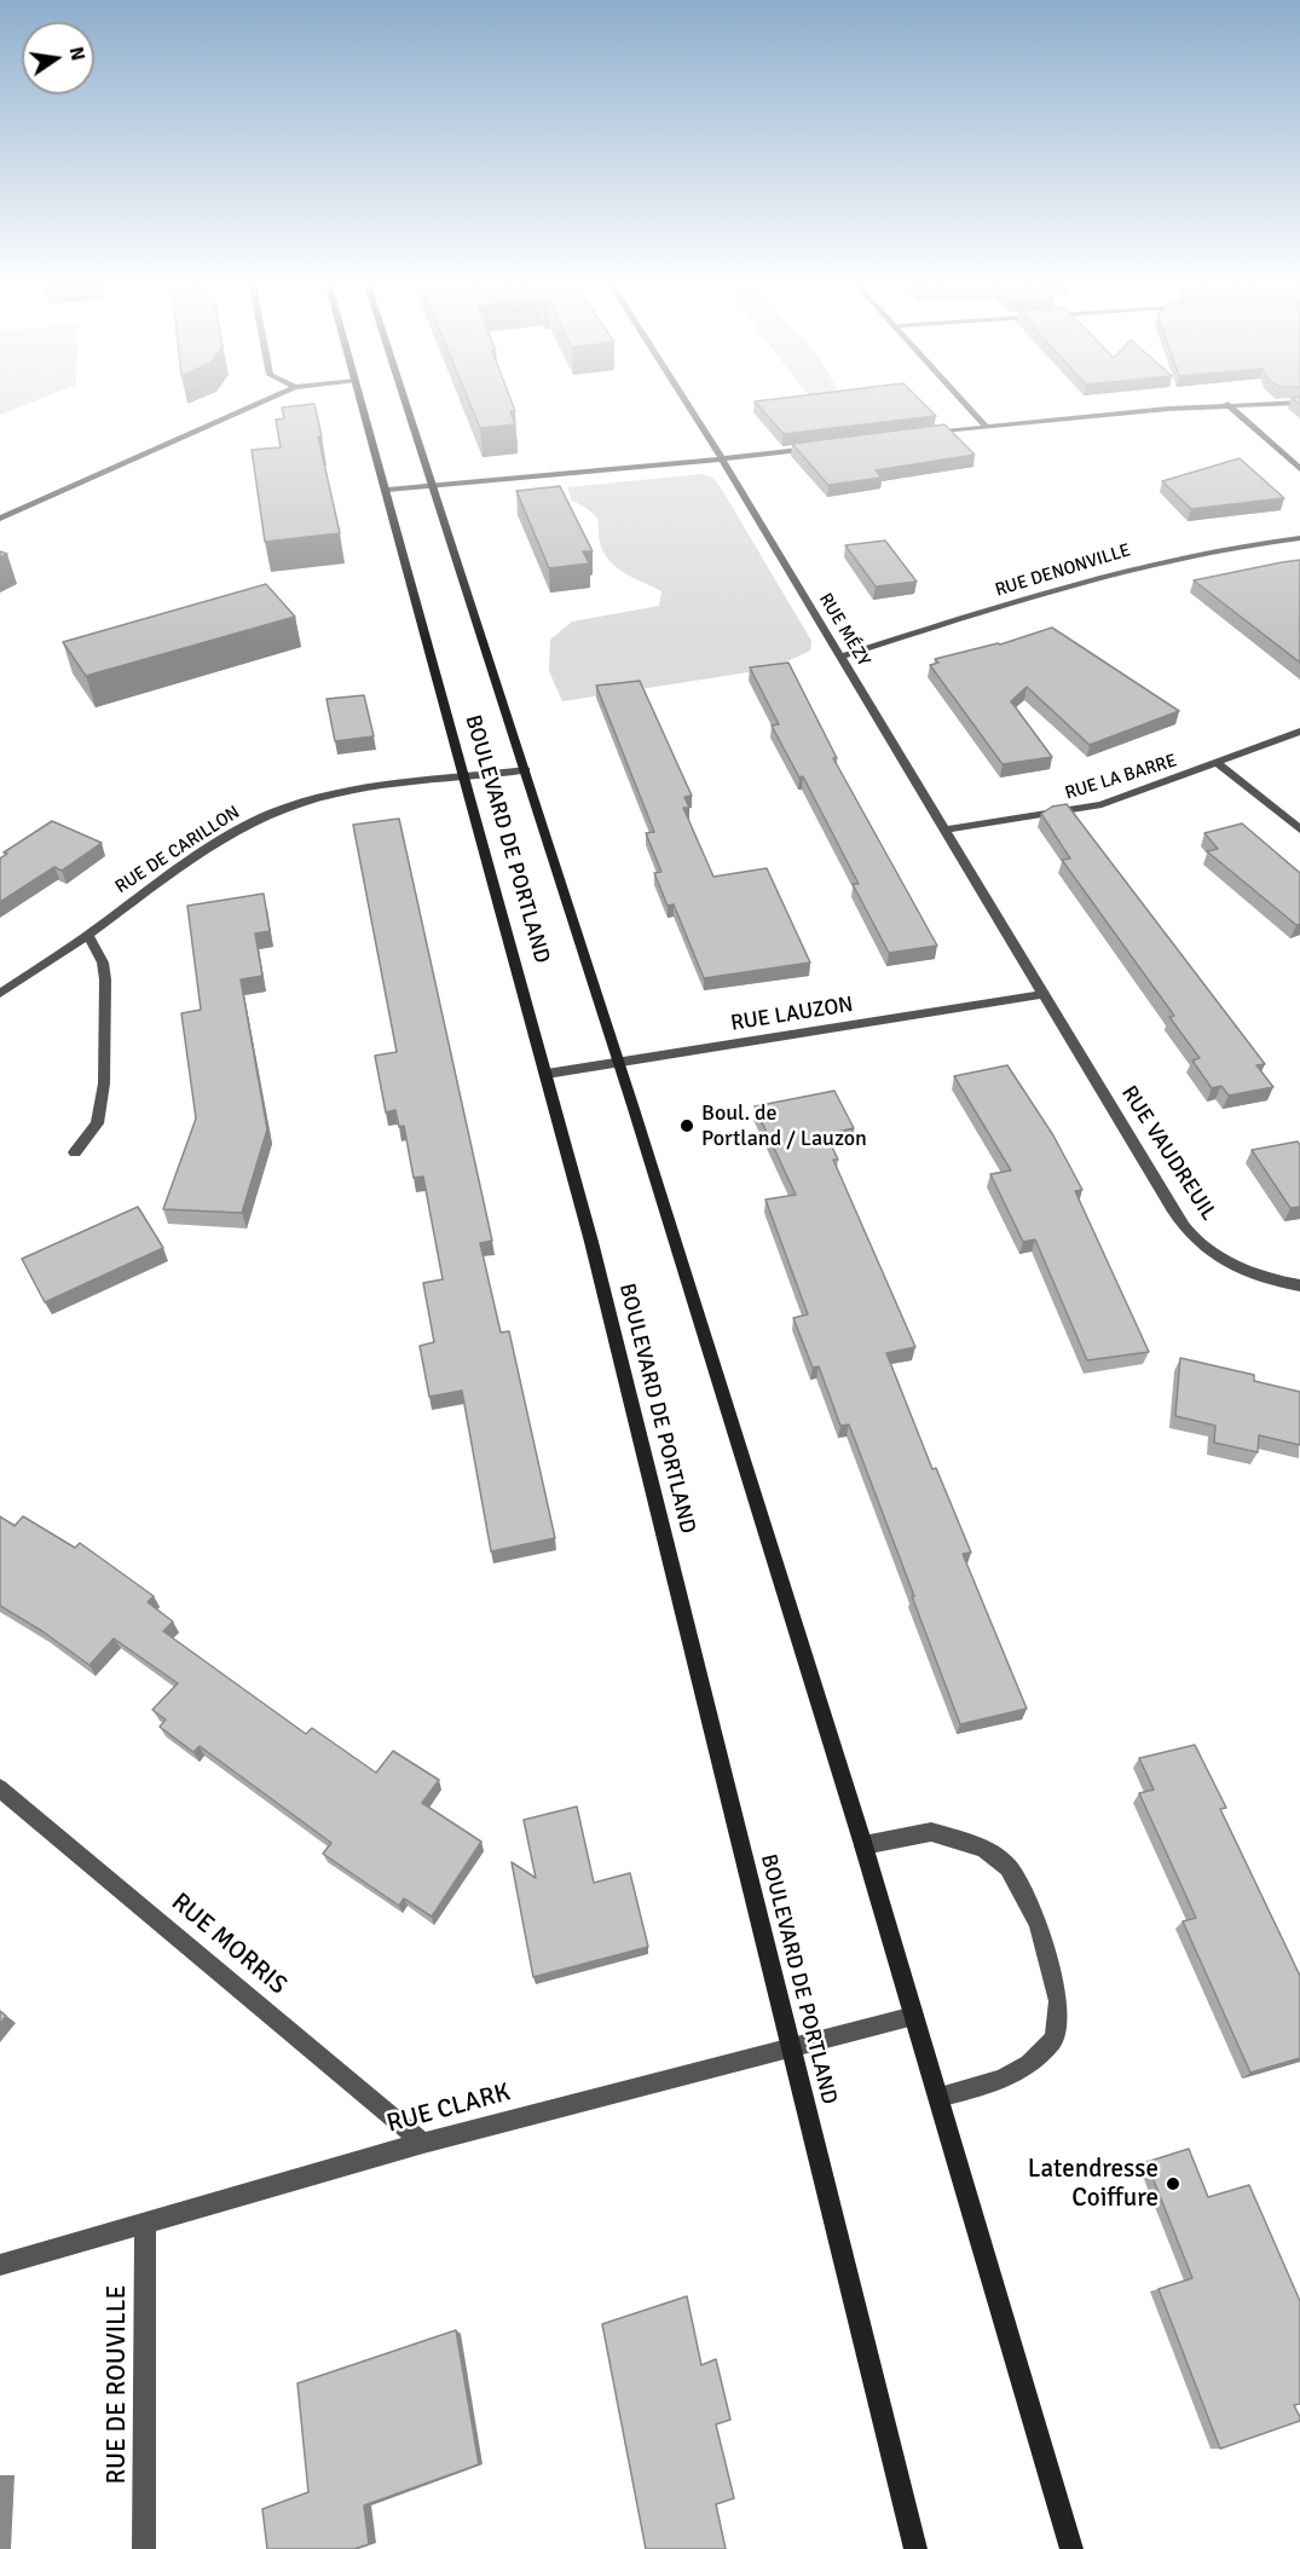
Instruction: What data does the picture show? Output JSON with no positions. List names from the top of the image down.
{
  "streets": {
    "main road": ["BOULEVARD DE PORTLAND"],
    "street": [
      "RUE DENONVILLE",
      "RUE MÉZY",
      "RUE LA BARRE",
      "RUE DE CARILLON",
      "RUE LAUZON",
      "RUE VAUDREUIL",
      "RUE MORRIS",
      "RUE CLARK",
      "RUE DE ROUVILLE"
    ]
  },
  "crossings": [
    ["RUE DENONVILLE", "RUE MÉZY"],
    ["RUE MÉZY", "RUE LA BARRE"],
    ["RUE MÉZY", "RUE LAUZON"],
    ["RUE MÉZY", "RUE VAUDREUIL"],
    ["BOULEVARD DE PORTLAND", "RUE DE CARILLON"],
    ["BOULEVARD DE PORTLAND", "RUE LAUZON"],
    ["BOULEVARD DE PORTLAND", "RUE CLARK"],
    ["RUE LAUZON", "RUE VAUDREUIL"],
    ["RUE MORRIS", "RUE CLARK"],
    ["RUE CLARK", "RUE DE ROUVILLE"]
  ],
  "places": ["Boul. de Portland / Lauzon", "Latendresse Coiffure"],
  "north": "right"
}
